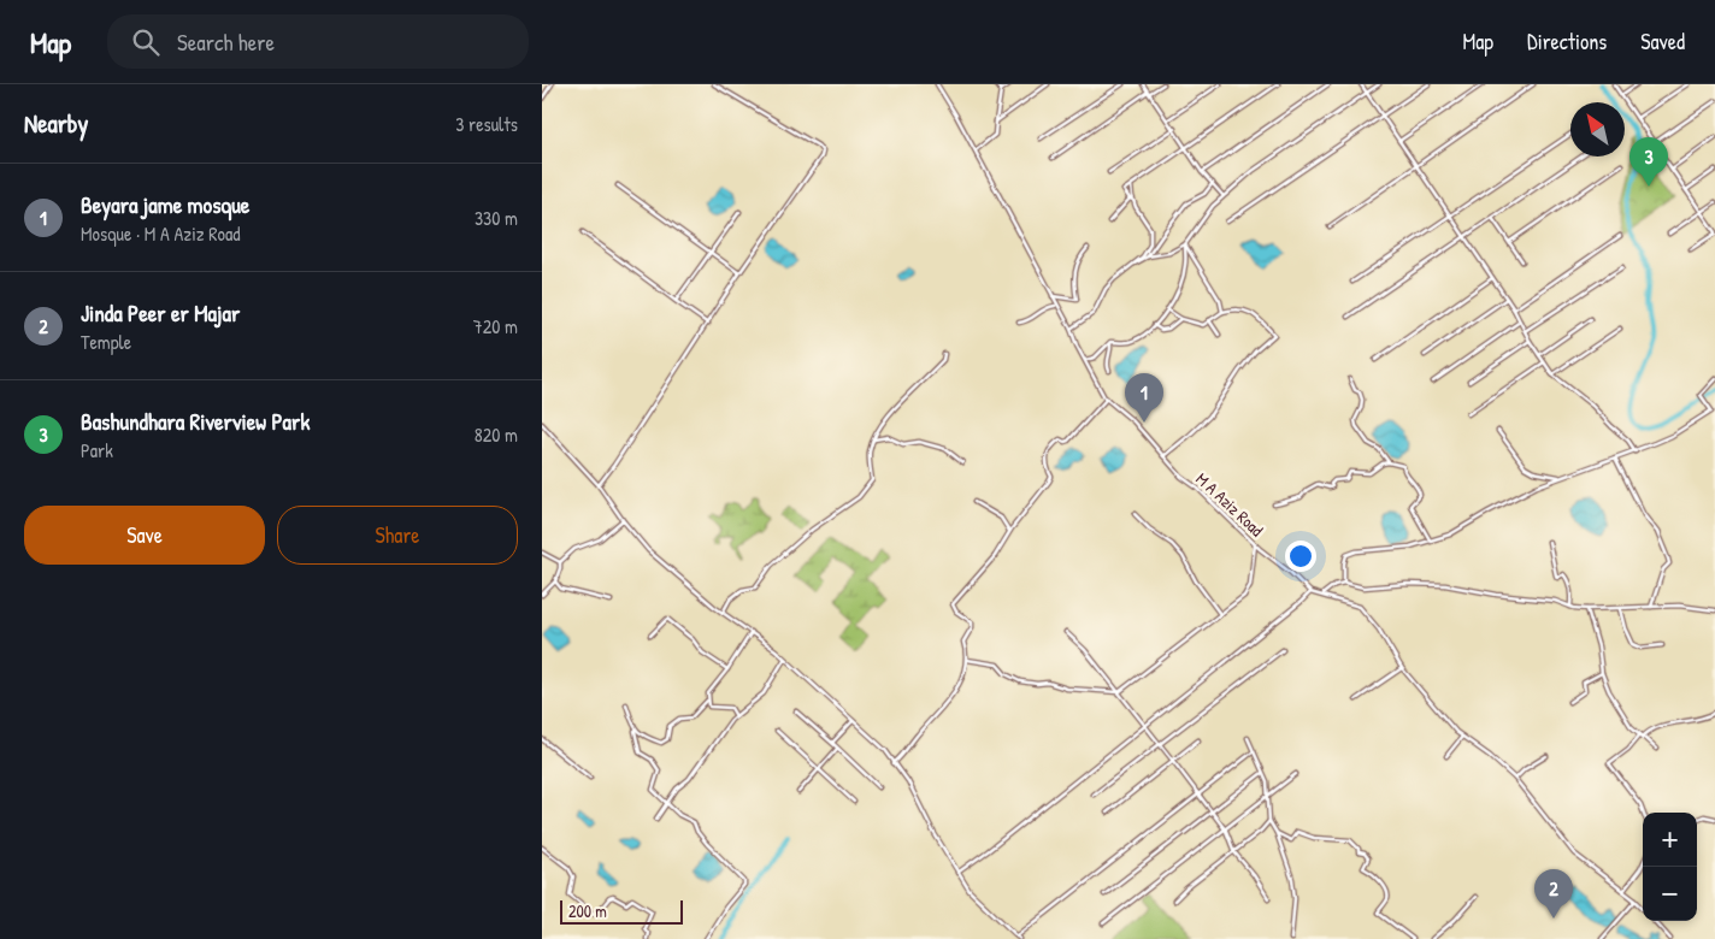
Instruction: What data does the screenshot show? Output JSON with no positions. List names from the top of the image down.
{
  "streets": {
    "street": ["M A Aziz Road"]
  },
  "scale_bar": "200 m",
  "north": "top left",
  "page": {
    "header": "Map",
    "search": "Search here",
    "nav": ["Map", "Directions", "Saved"],
    "heading": ["Nearby", "3 results"],
    "pins": ["3", "1", "2"],
    "list": [
      {
        "mark": "1",
        "name": "Beyara jame mosque",
        "note": "Mosque · M A Aziz Road",
        "value": "330 m"
      },
      {
        "mark": "2",
        "name": "Jinda Peer er Majar",
        "note": "Temple",
        "value": "720 m"
      },
      {
        "mark": "3",
        "name": "Bashundhara Riverview Park",
        "note": "Park",
        "value": "820 m"
      }
    ],
    "buttons": ["Save", "Share"],
    "map_buttons": ["+", "−"],
    "scale": "200 m"
  }
}
